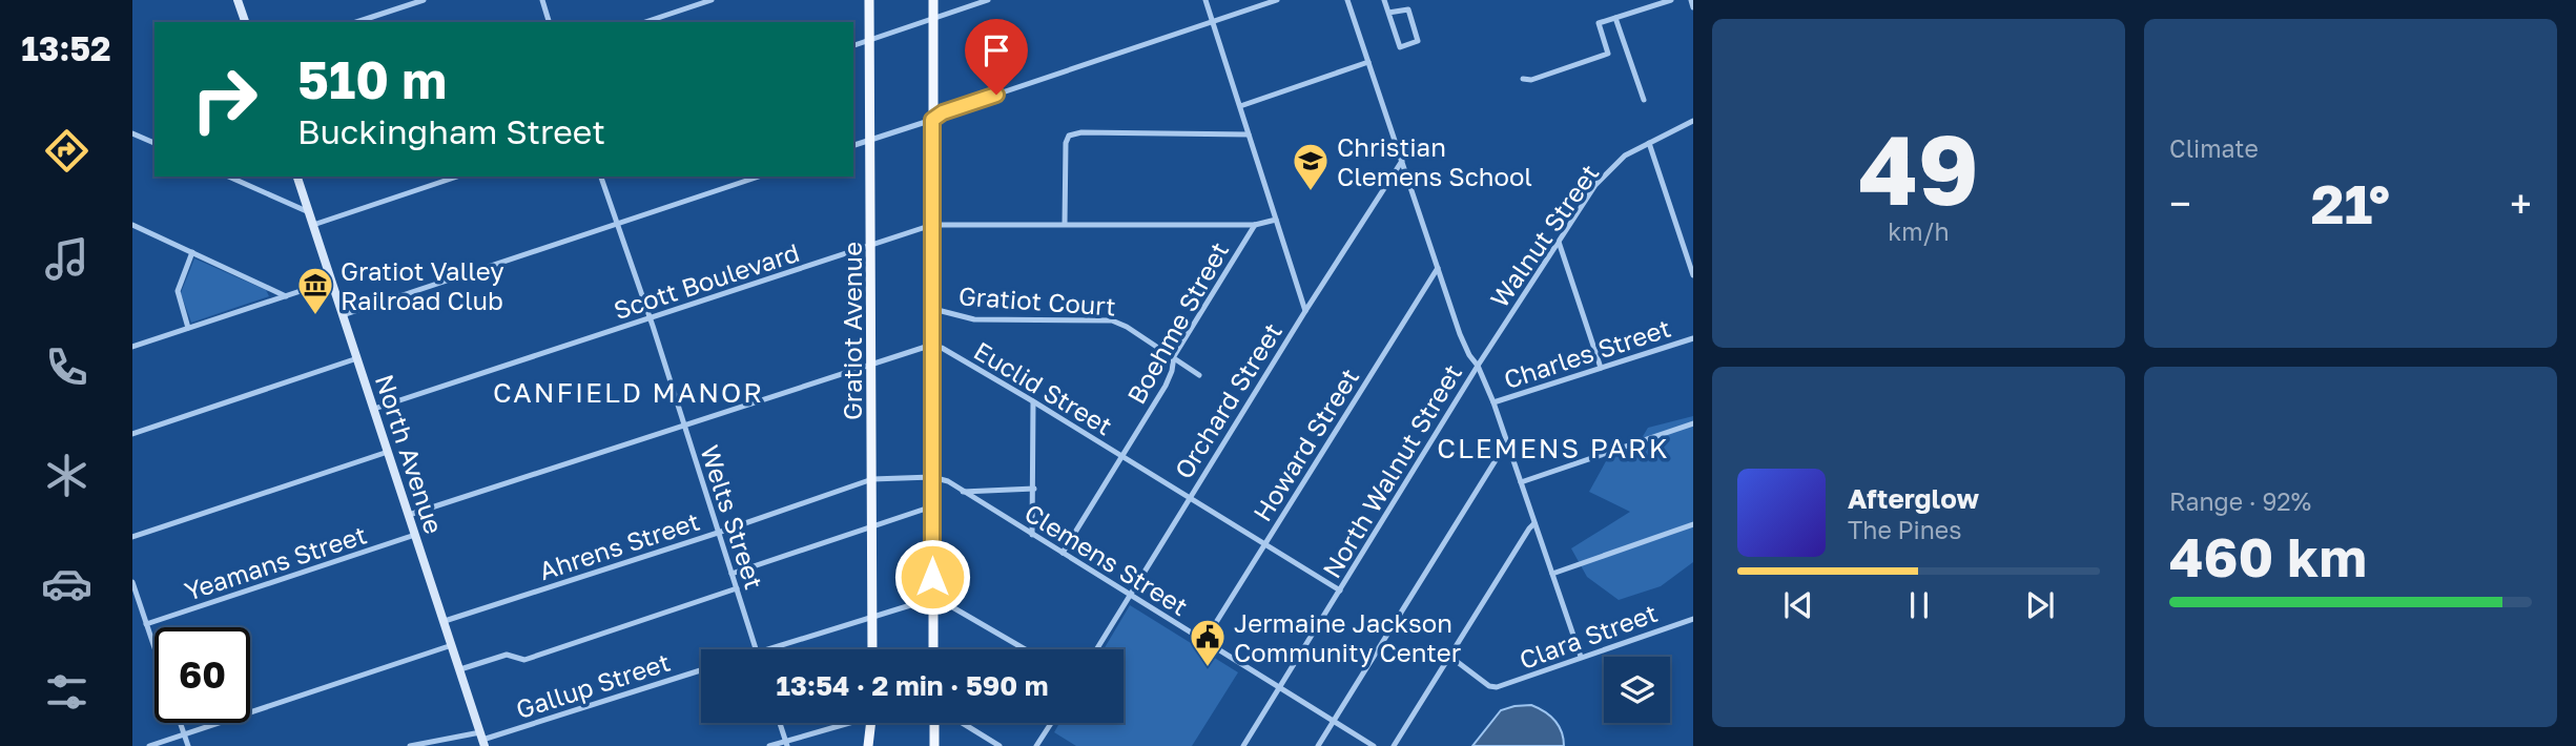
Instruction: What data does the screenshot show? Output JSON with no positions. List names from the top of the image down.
{
  "streets": {
    "main road": ["Gratiot Avenue", "North Avenue"],
    "street": [
      "Walnut Street",
      "Scott Boulevard",
      "Gratiot Court",
      "Boehme Street",
      "Charles Street",
      "Euclid Street",
      "Orchard Street",
      "Howard Street",
      "North Walnut Street",
      "Welts Street",
      "Ahrens Street",
      "Clemens Street",
      "Yeamans Street",
      "Clara Street",
      "Gallup Street"
    ]
  },
  "crossings": [
    ["Walnut Street", "North Walnut Street"],
    ["Scott Boulevard", "Boehme Street"],
    ["Scott Boulevard", "Gratiot Avenue"],
    ["Scott Boulevard", "North Avenue"],
    ["Scott Boulevard", "Welts Street"],
    ["Gratiot Court", "Boehme Street"],
    ["Boehme Street", "Euclid Street"],
    ["Boehme Street", "Clemens Street"],
    ["Gratiot Avenue", "Ahrens Street"],
    ["Euclid Street", "Orchard Street"],
    ["Euclid Street", "Howard Street"],
    ["Euclid Street", "North Walnut Street"],
    ["Orchard Street", "Clemens Street"],
    ["Howard Street", "Clemens Street"],
    ["North Avenue", "Ahrens Street"],
    ["North Avenue", "Yeamans Street"],
    ["North Avenue", "Gallup Street"],
    ["North Walnut Street", "Clemens Street"],
    ["Welts Street", "Ahrens Street"],
    ["Ahrens Street", "Clemens Street"]
  ],
  "districts": ["CANFIELD MANOR", "CLEMENS PARK"],
  "places": {
    "school or university": ["Christian Clemens School"],
    "museum": ["Gratiot Valley Railroad Club"],
    "public building": ["Jermaine Jackson Community Center"]
  },
  "page": {
    "tabs": "13:52",
    "tile": [
      ["49", "km/h"],
      "Climate",
      ["Range · 92%", "460 km"]
    ],
    "turn": ["510 m", "Buckingham Street"],
    "heat": ["−", "21°", "+"],
    "song": ["Afterglow", "The Pines"],
    "limit": "60",
    "trip": "13:54 · 2 min · 590 m"
  }
}
